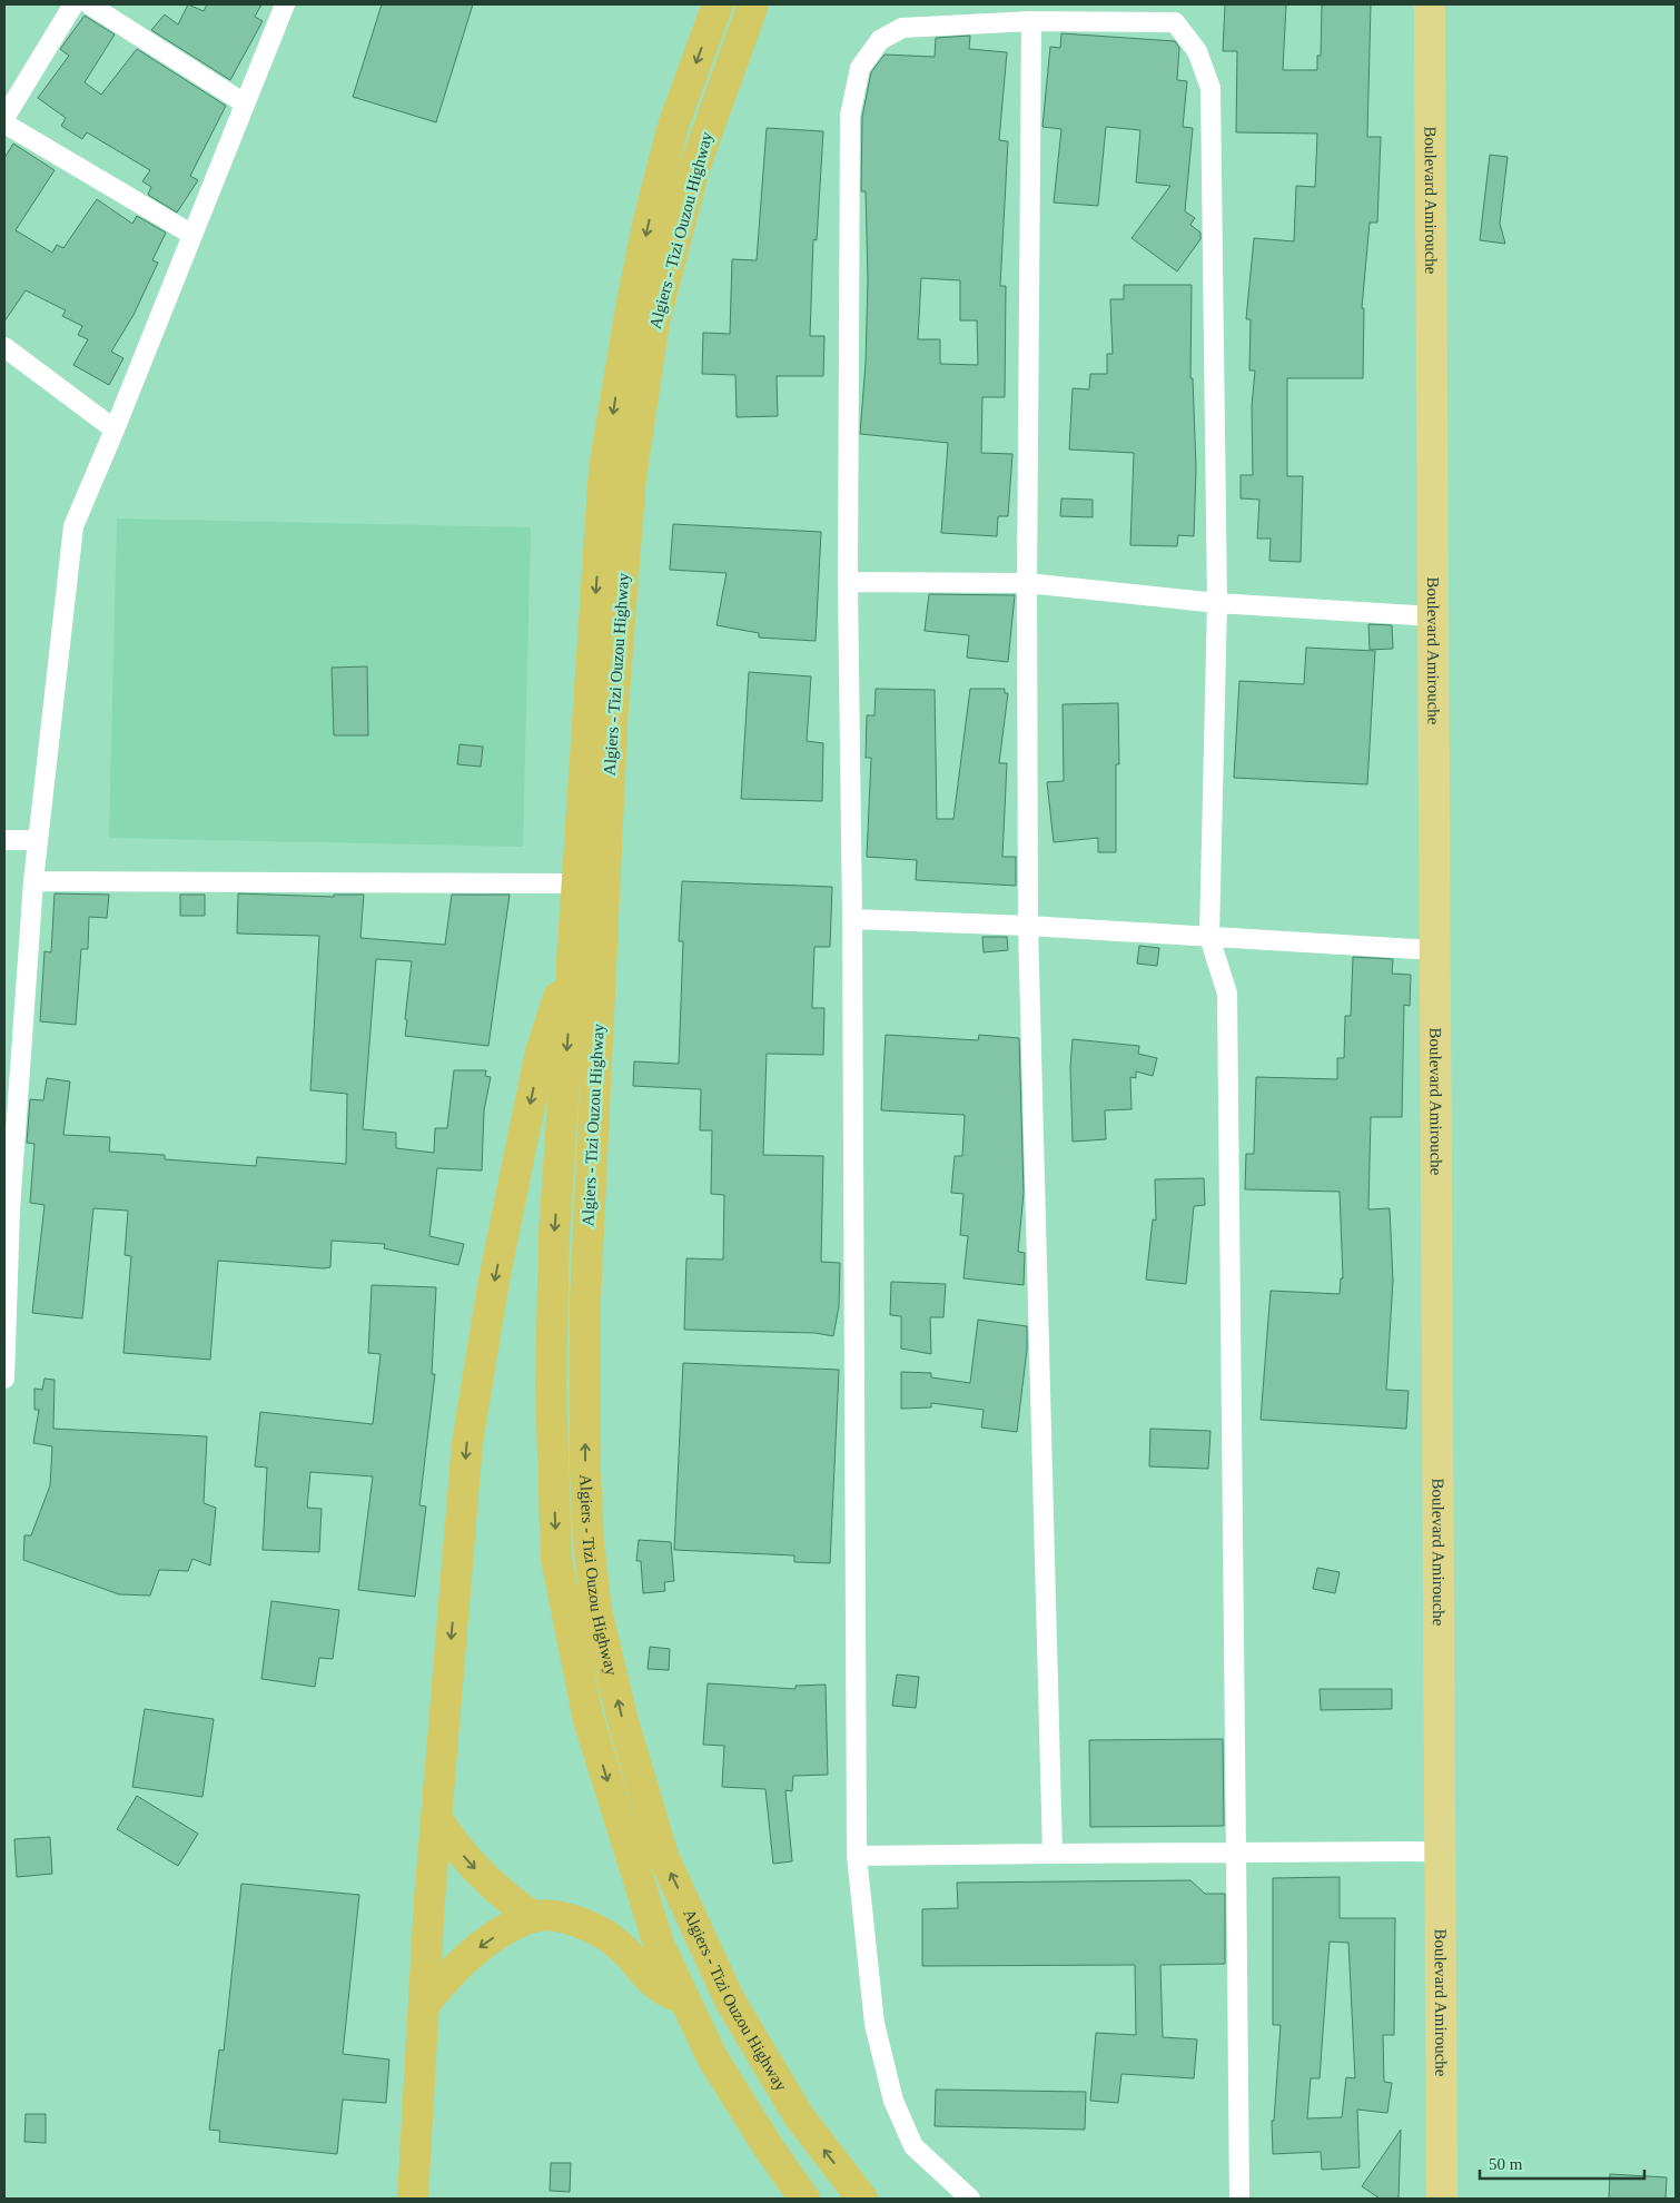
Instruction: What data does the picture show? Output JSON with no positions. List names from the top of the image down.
{
  "streets": {
    "highway": ["Algiers - Tizi Ouzou Highway"],
    "main road": ["Boulevard Amirouche"]
  },
  "scale_bar": "50 m"
}
